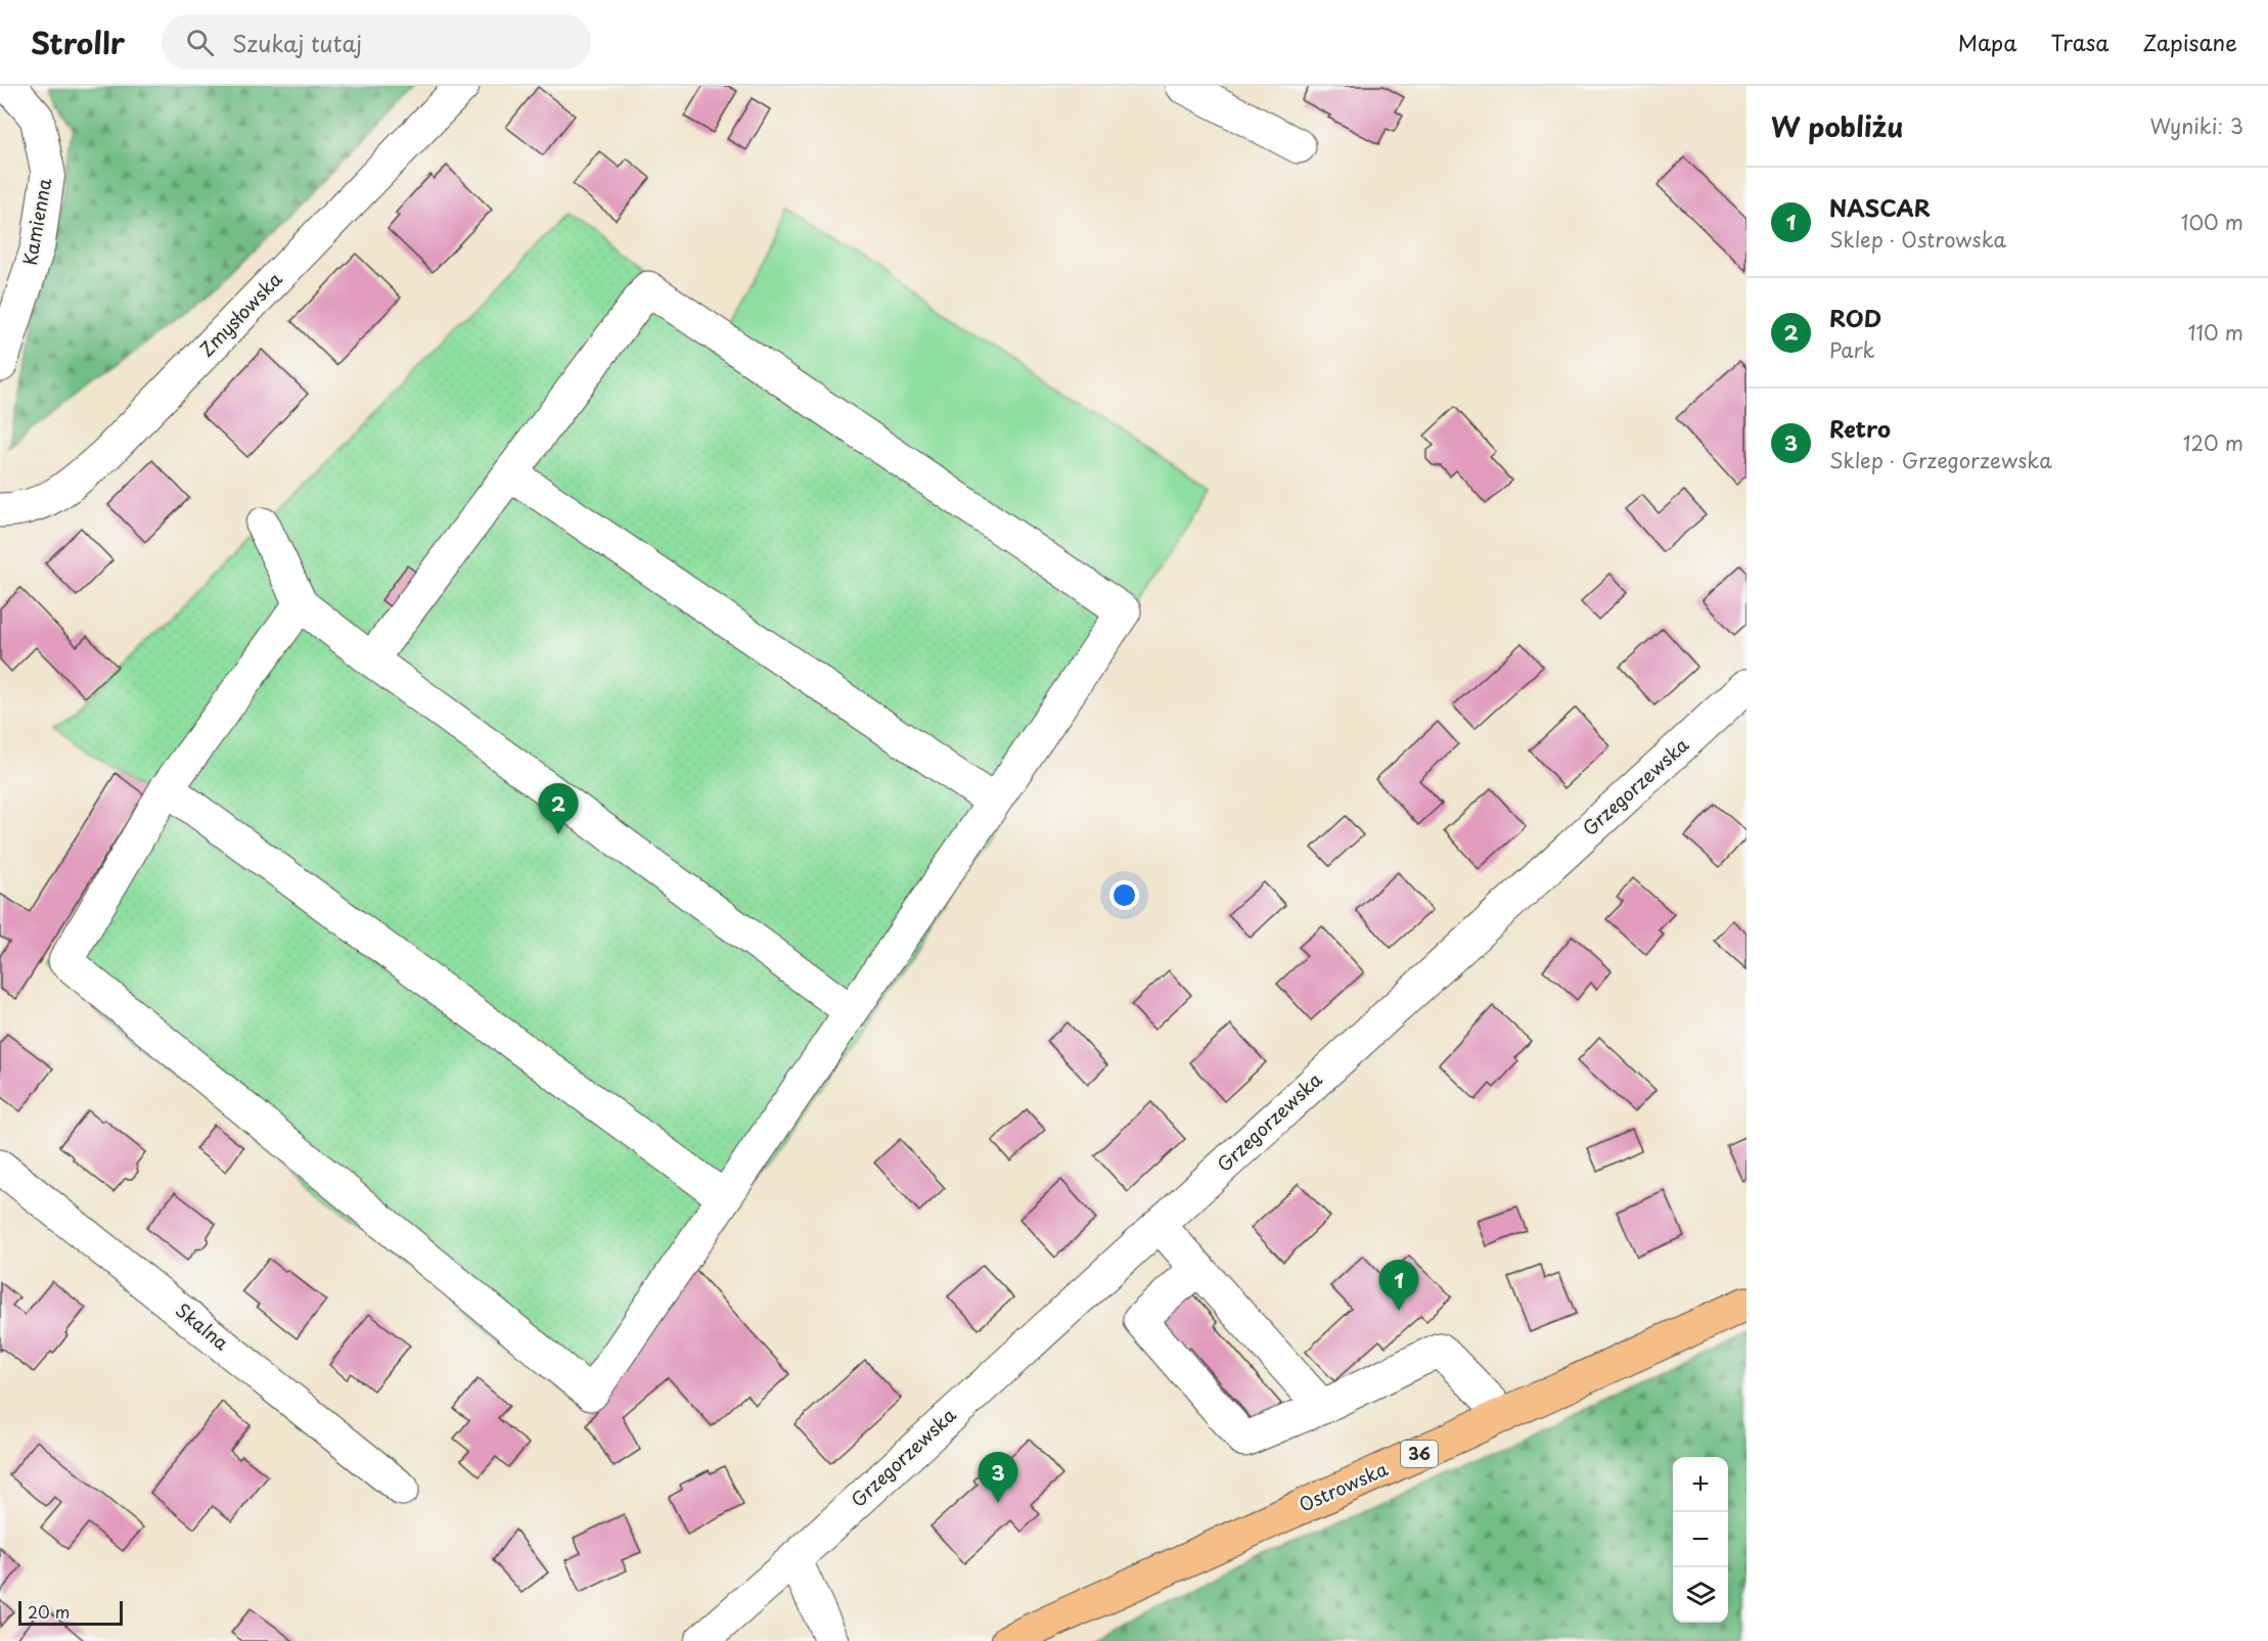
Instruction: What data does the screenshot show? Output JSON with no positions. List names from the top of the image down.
{
  "streets": {
    "main road": ["36", "Ostrowska"],
    "street": [
      "Kamienna",
      "Zmysłowska",
      "Grzegorzewska",
      "Skalna"
    ]
  },
  "scale_bar": "20 m",
  "page": {
    "header": "Strollr",
    "search": "Szukaj tutaj",
    "nav": ["Mapa", "Trasa", "Zapisane"],
    "heading": ["W pobliżu", "Wyniki: 3"],
    "list": [
      {
        "mark": "1",
        "name": "NASCAR",
        "note": "Sklep · Ostrowska",
        "value": "100 m"
      },
      {
        "mark": "2",
        "name": "ROD",
        "note": "Park",
        "value": "110 m"
      },
      {
        "mark": "3",
        "name": "Retro",
        "note": "Sklep · Grzegorzewska",
        "value": "120 m"
      }
    ],
    "pins": ["2", "1", "3"],
    "map_buttons": ["+", "−"],
    "scale": "20 m"
  }
}
